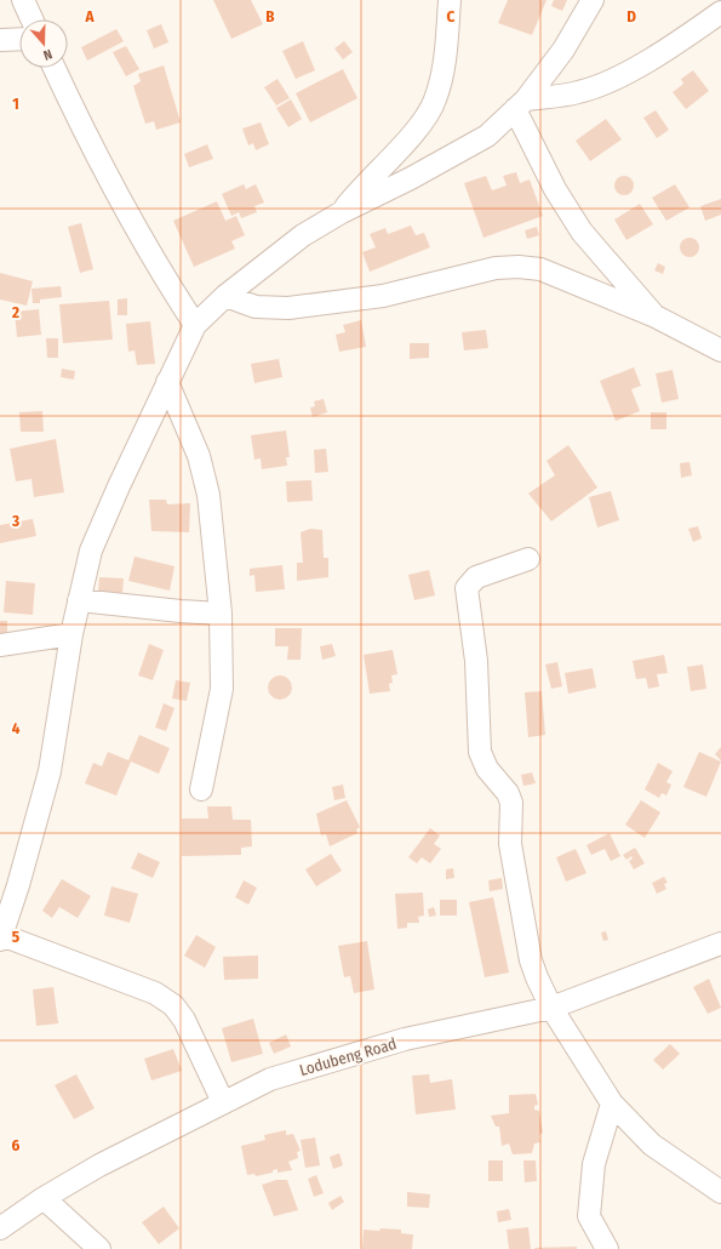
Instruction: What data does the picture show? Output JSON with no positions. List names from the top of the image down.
{
  "streets": {
    "street": ["Lodubeng Road"]
  },
  "north": "bottom",
  "grid": {
    "columns": [
      "A",
      "B",
      "C",
      "D"
    ],
    "rows": [
      "1",
      "2",
      "3",
      "4",
      "5",
      "6"
    ]
  }
}
